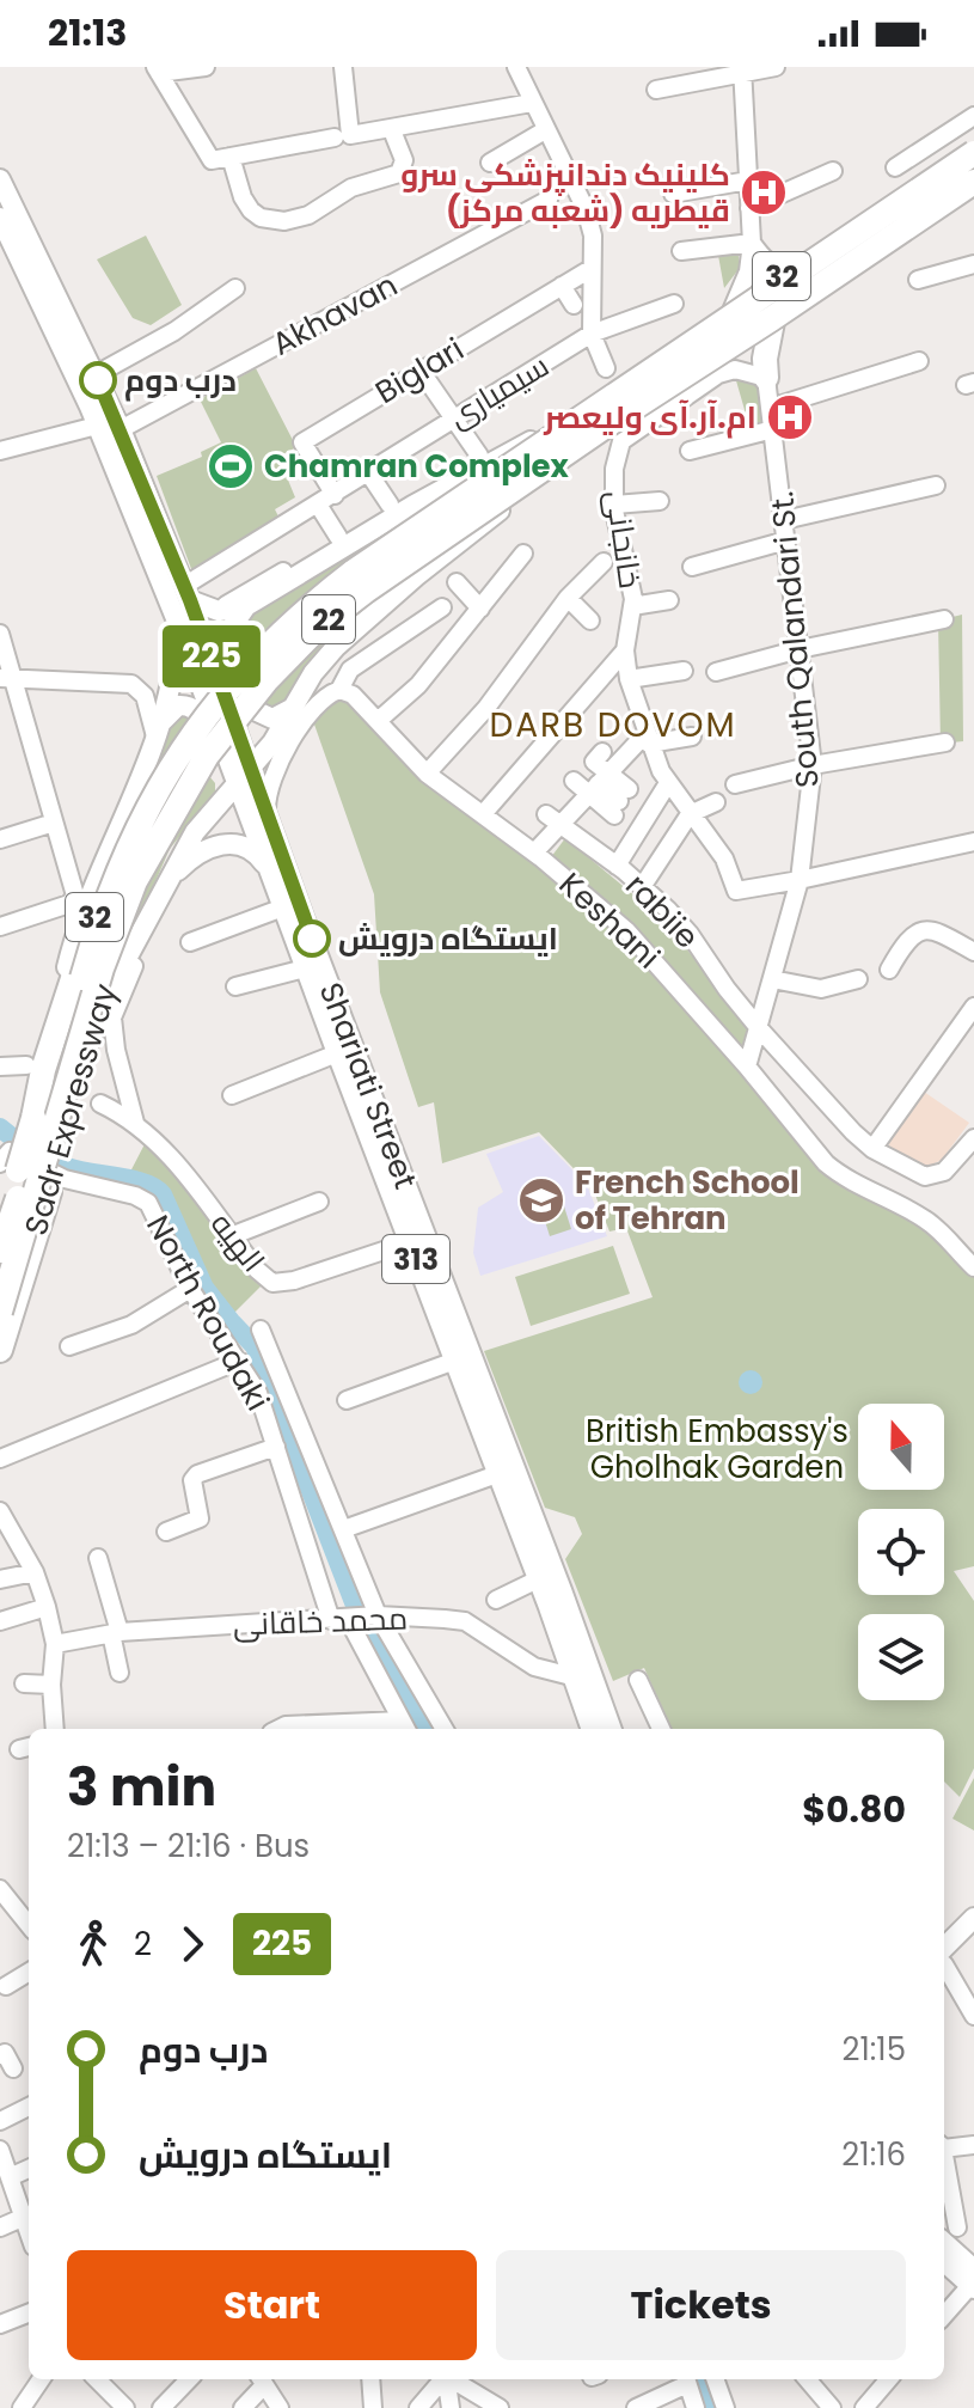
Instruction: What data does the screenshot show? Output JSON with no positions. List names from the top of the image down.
{
  "streets": {
    "highway": ["32", "22", "Sadr Expressway"],
    "main road": ["Shariati Street", "313"],
    "street": [
      "Akhavan",
      "Biglari",
      "سیمیاری",
      "خانجانی",
      "South Qalandari St.",
      "rabiie",
      "Keshani",
      "الهیه",
      "North Roudaki",
      "محمد خاقانی"
    ]
  },
  "crossings": [
    ["Akhavan", "Shariati Street"],
    ["Biglari", "سیمیاری"],
    ["سیمیاری", "Shariati Street"],
    ["خانجانی", "South Qalandari St."],
    ["22", "Sadr Expressway"],
    ["South Qalandari St.", "rabiie"],
    ["South Qalandari St.", "Keshani"],
    ["Shariati Street", "الهیه"],
    ["Shariati Street", "محمد خاقانی"],
    ["Sadr Expressway", "North Roudaki"],
    ["North Roudaki", "محمد خاقانی"]
  ],
  "districts": ["DARB DOVOM"],
  "parks": ["British Embassy's Gholhak Garden"],
  "places": {
    "hospital": ["کلینیک دندانپزشکی سرو قیطریه (شعبه مرکز)", "ام.آر.آی ولیعصر"],
    "other": ["درب دوم", "ایستگاه درویش"],
    "sports": ["Chamran Complex"],
    "school or university": ["French School of Tehran"]
  },
  "lines": ["bus line 225"],
  "north": "top",
  "page": {
    "status": "21:13",
    "on_map": "225",
    "heading": ["3 min", "21:13 – 21:16 · Bus", "$0.80"],
    "legs": ["2", "225"],
    "list": [
      {
        "name": "درب دوم",
        "value": "21:15"
      },
      {
        "name": "ایستگاه درویش",
        "value": "21:16"
      }
    ],
    "buttons": ["Start", "Tickets"]
  }
}
